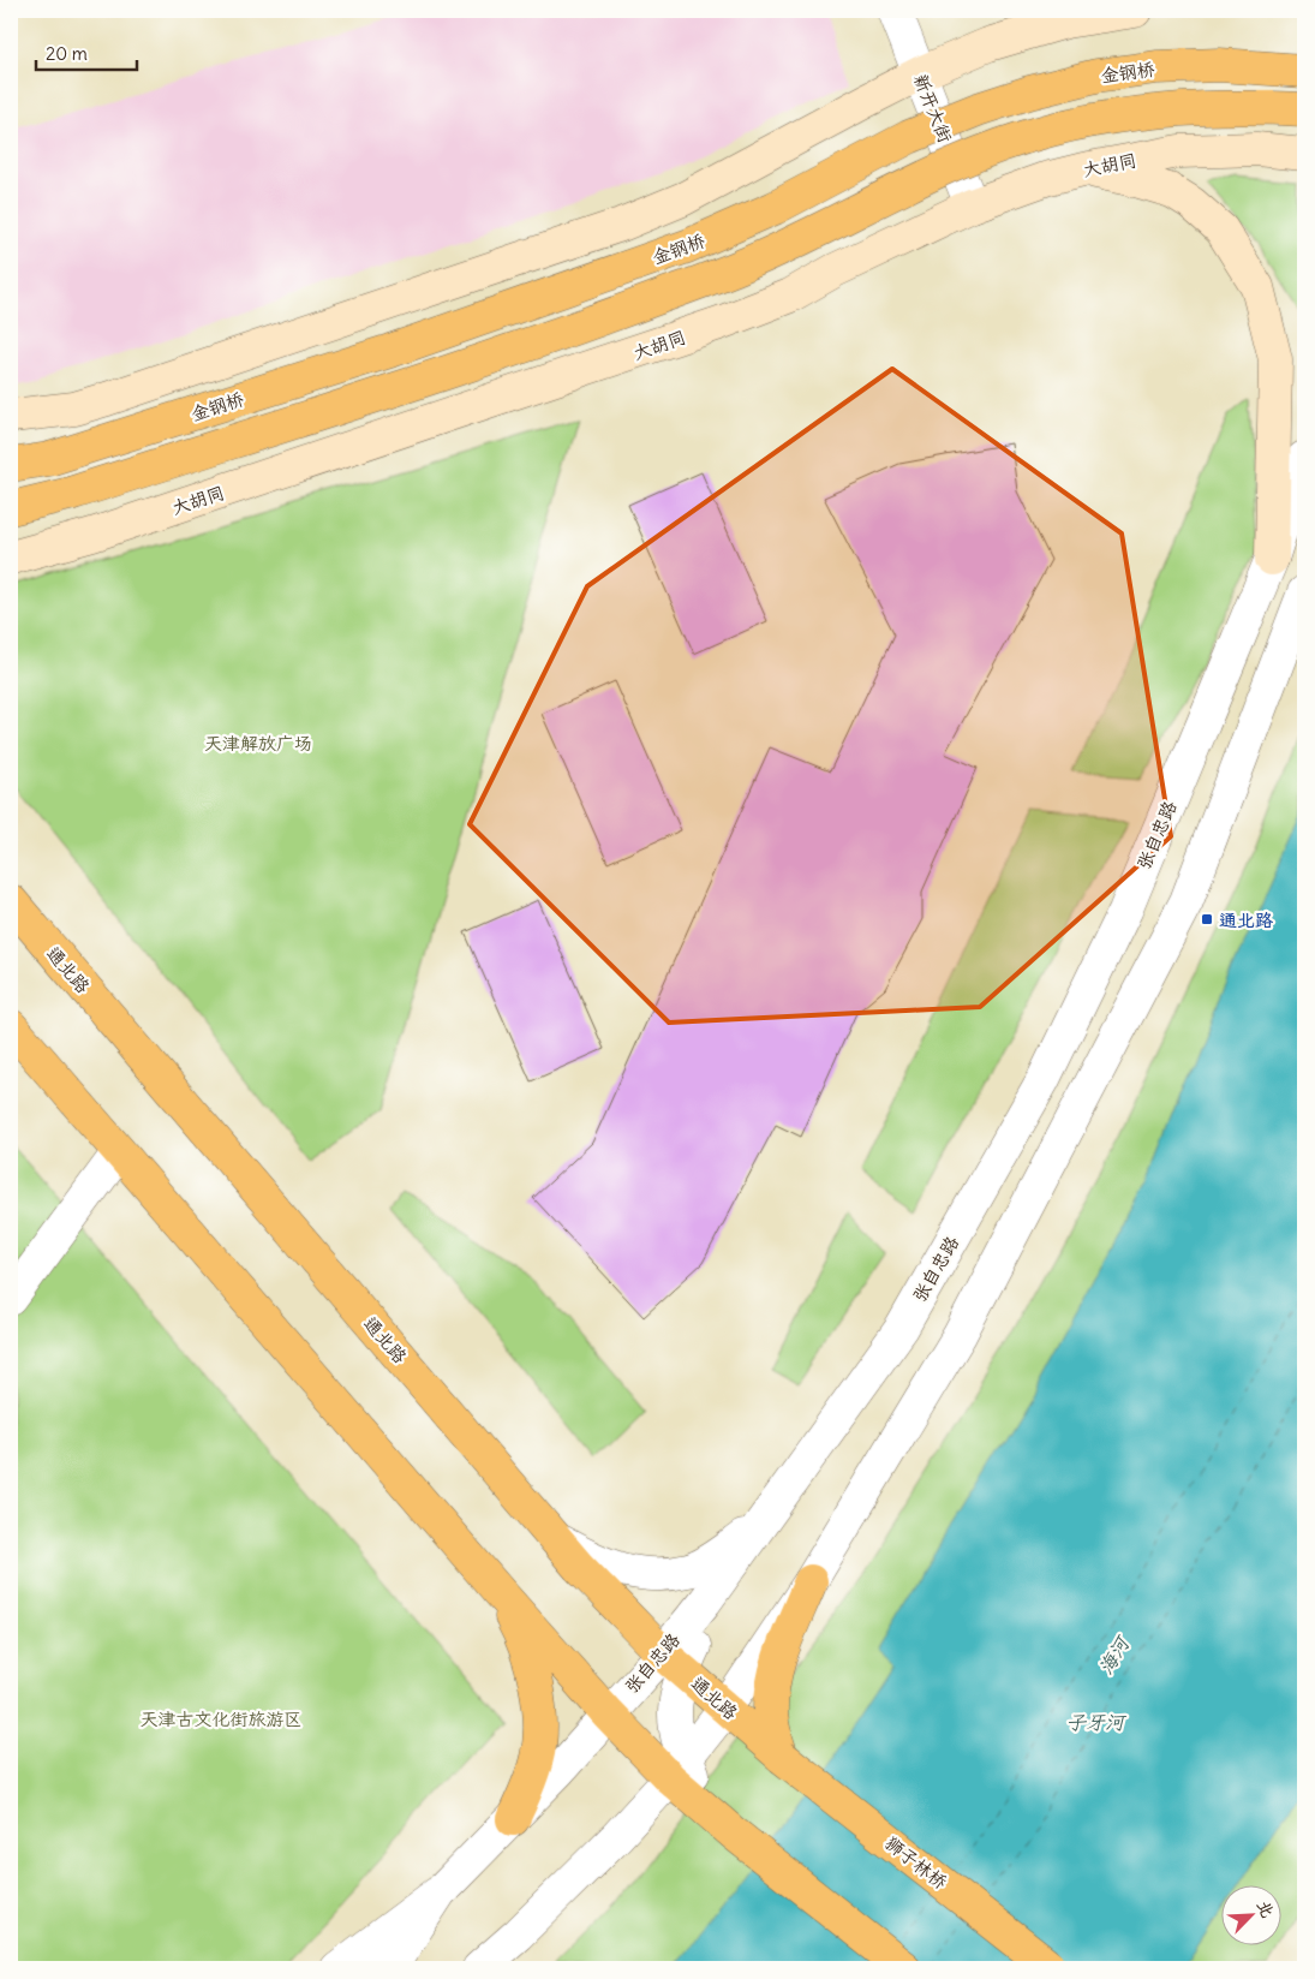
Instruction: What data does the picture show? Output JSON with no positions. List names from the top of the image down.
{
  "streets": {
    "main road": [
      "金钢桥",
      "大胡同",
      "通北路",
      "狮子林桥"
    ],
    "street": ["新开大街", "张自忠路"]
  },
  "crossings": [
    ["新开大街", "大胡同"],
    ["张自忠路", "通北路"],
    ["通北路", "狮子林桥"]
  ],
  "water": ["海河", "子牙河"],
  "parks": ["天津解放广场", "天津古文化街旅游区"],
  "places": {
    "transit": ["通北路"]
  },
  "scale_bar": "20 m",
  "north": "top right"
}
